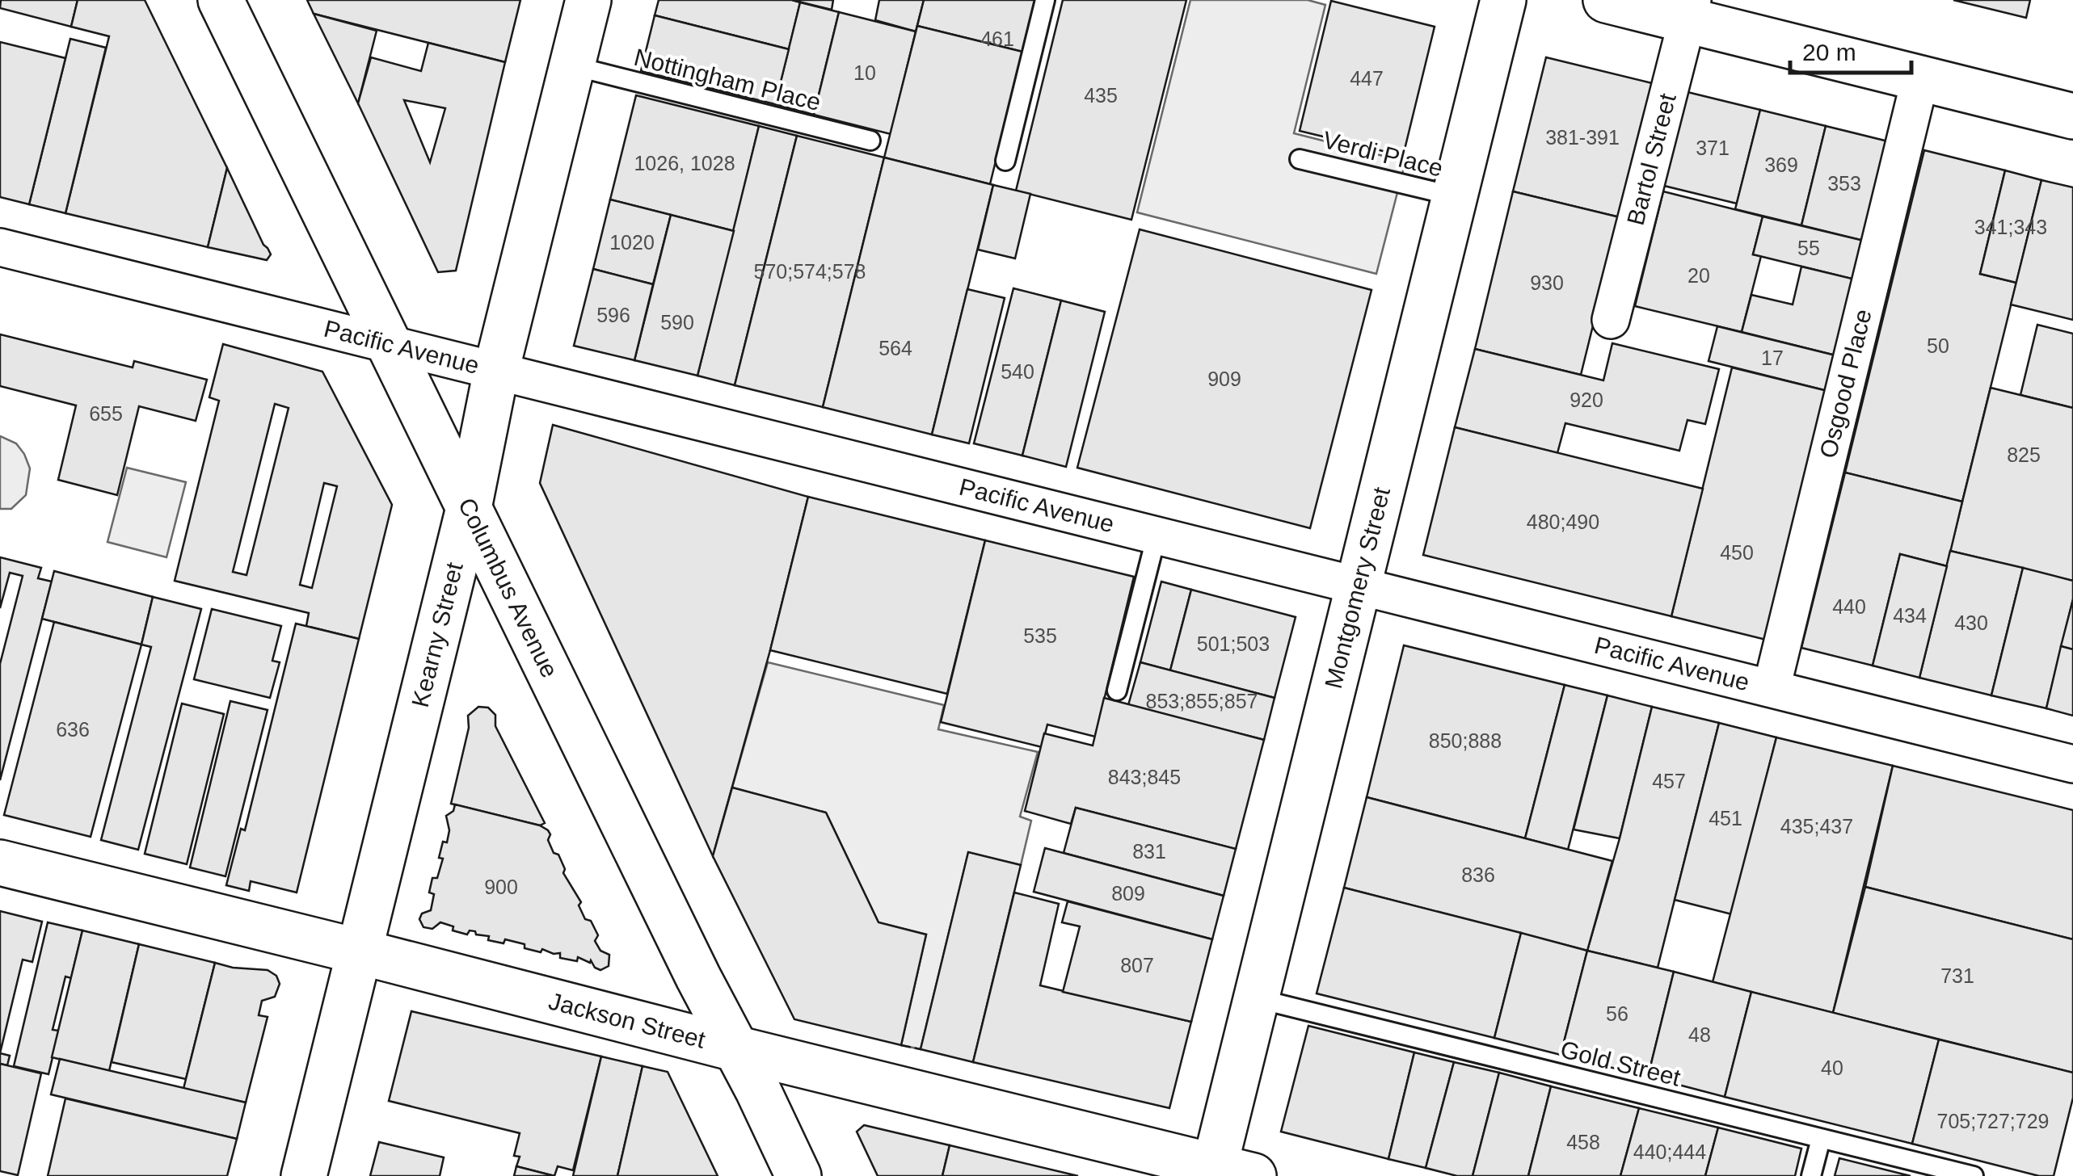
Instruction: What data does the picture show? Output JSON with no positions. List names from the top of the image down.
{
  "streets": {
    "street": [
      "Bartol Street",
      "Pacific Avenue",
      "Osgood Place",
      "Montgomery Street",
      "Columbus Avenue",
      "Kearny Street",
      "Jackson Street"
    ],
    "lane": ["Nottingham Place", "Verdi Place", "Gold Street"]
  },
  "crossings": [
    ["Nottingham Place", "Kearny Street"],
    ["Verdi Place", "Montgomery Street"],
    ["Pacific Avenue", "Osgood Place"],
    ["Pacific Avenue", "Montgomery Street"],
    ["Pacific Avenue", "Columbus Avenue"],
    ["Pacific Avenue", "Kearny Street"],
    ["Montgomery Street", "Jackson Street"],
    ["Montgomery Street", "Gold Street"],
    ["Columbus Avenue", "Kearny Street"],
    ["Columbus Avenue", "Jackson Street"],
    ["Kearny Street", "Jackson Street"]
  ],
  "house_numbers": [
    "461",
    "10",
    "447",
    "435",
    "381-391",
    "371",
    "1026, 1028",
    "369",
    "353",
    "341;343",
    "1020",
    "55",
    "570;574;578",
    "20",
    "930",
    "596",
    "590",
    "50",
    "564",
    "17",
    "540",
    "909",
    "920",
    "655",
    "825",
    "480;490",
    "450",
    "440",
    "434",
    "430",
    "535",
    "501;503",
    "853;855;857",
    "636",
    "850;888",
    "843;845",
    "457",
    "451",
    "435;437",
    "831",
    "836",
    "900",
    "809",
    "807",
    "731",
    "56",
    "48",
    "40",
    "705;727;729",
    "458",
    "440;444"
  ],
  "scale_bar": "20 m"
}
